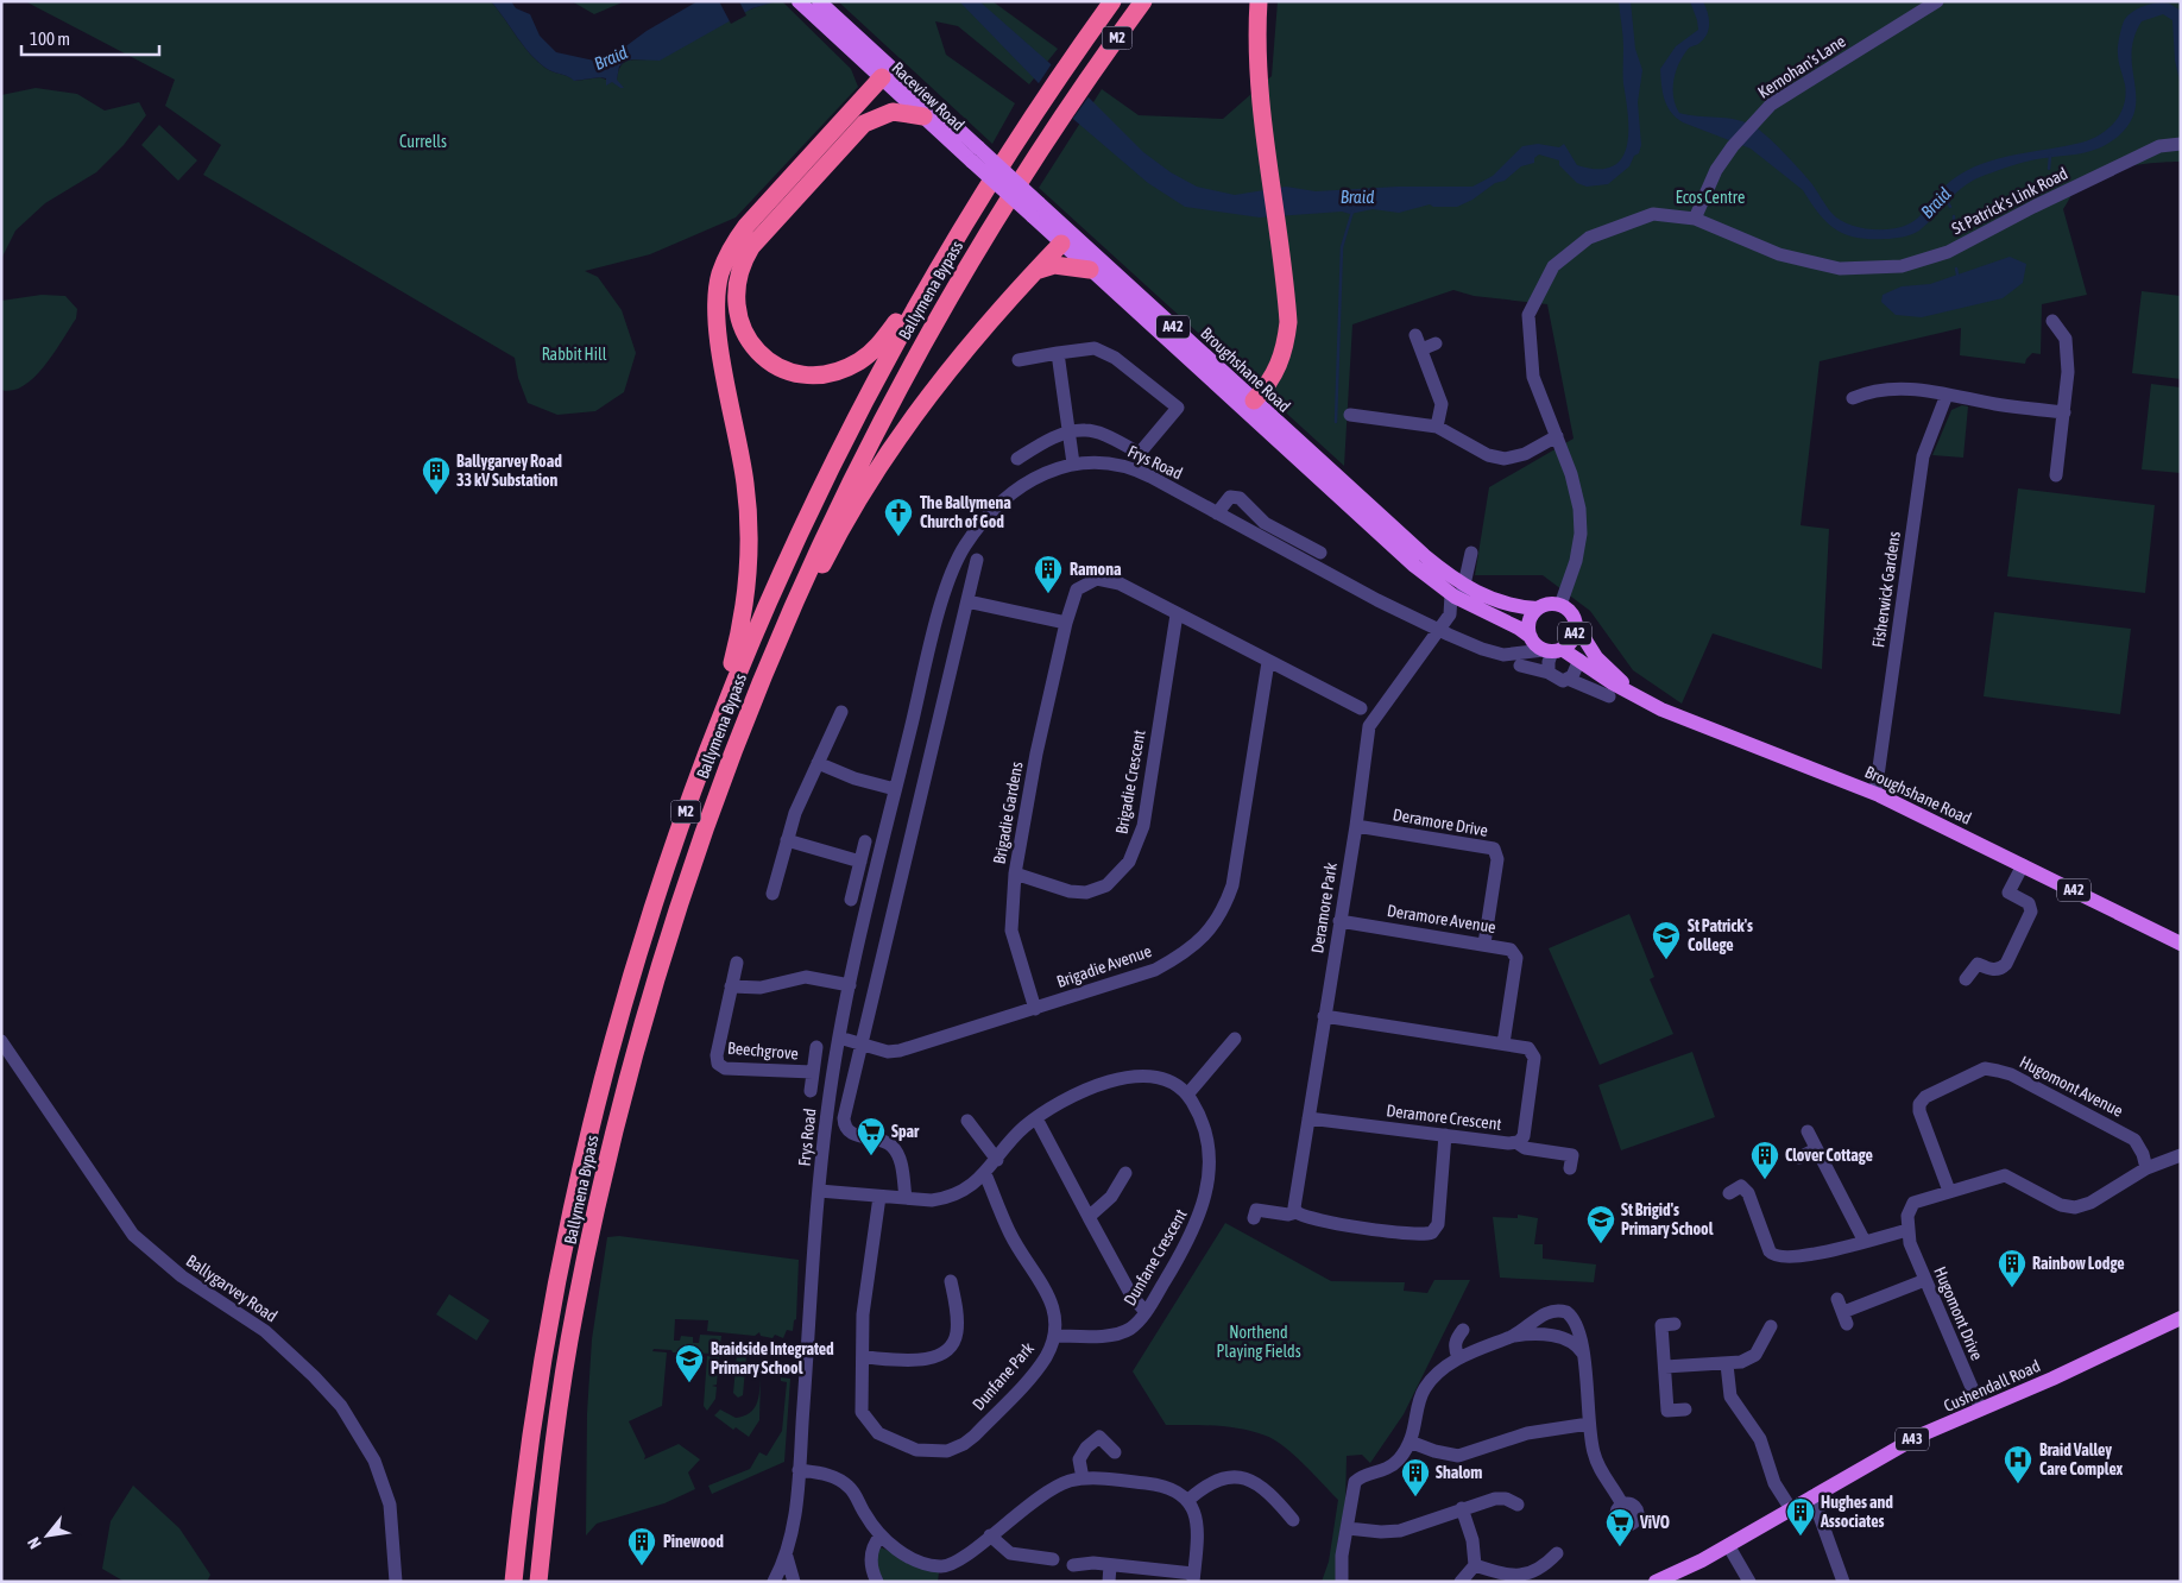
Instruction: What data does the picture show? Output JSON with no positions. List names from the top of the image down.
{
  "streets": {
    "highway": ["M2", "Ballymena Bypass"],
    "main road": [
      "Raceview Road",
      "A42",
      "Broughshane Road",
      "Cushendall Road",
      "A43"
    ],
    "street": [
      "Kernohan's Lane",
      "St Patrick’s Link Road",
      "Frys Road",
      "Fisherwick Gardens",
      "Brigadie Crescent",
      "Brigadie Gardens",
      "Deramore Drive",
      "Deramore Park",
      "Deramore Avenue",
      "Brigadie Avenue",
      "Beechgrove",
      "Hugomont Avenue",
      "Deramore Crescent",
      "Dunfane Crescent",
      "Ballygarvey Road",
      "Hugomont Drive",
      "Dunfane Park"
    ]
  },
  "crossings": [
    ["Kernohan's Lane", "St Patrick’s Link Road"],
    ["Raceview Road", "Broughshane Road"],
    ["A42", "Broughshane Road"],
    ["A42", "Frys Road"],
    ["Broughshane Road", "Frys Road"],
    ["Broughshane Road", "Fisherwick Gardens"],
    ["Broughshane Road", "Deramore Park"],
    ["Frys Road", "Deramore Park"],
    ["Frys Road", "Brigadie Avenue"],
    ["Brigadie Crescent", "Brigadie Gardens"],
    ["Brigadie Gardens", "Brigadie Avenue"],
    ["Deramore Drive", "Deramore Park"],
    ["Deramore Drive", "Deramore Avenue"],
    ["Deramore Park", "Deramore Avenue"],
    ["Deramore Park", "Deramore Crescent"],
    ["Deramore Avenue", "Deramore Crescent"],
    ["Dunfane Crescent", "Dunfane Park"],
    ["Hugomont Drive", "Cushendall Road"]
  ],
  "water": ["Braid"],
  "parks": [
    "Currells",
    "Ecos Centre",
    "Rabbit Hill",
    "Northend Playing Fields"
  ],
  "places": {
    "building": [
      "Ballygarvey Road 33 kV Substation",
      "Ramona",
      "Clover Cottage",
      "Rainbow Lodge",
      "Shalom",
      "Hughes and Associates",
      "Pinewood"
    ],
    "church": ["The Ballymena Church of God"],
    "school or university": ["St Patrick's College", "St Brigid's Primary School", "Braidside Integrated Primary School"],
    "supermarket": ["Spar", "ViVO"],
    "hospital": ["Braid Valley Care Complex"]
  },
  "scale_bar": "100 m",
  "north": "bottom left"
}
